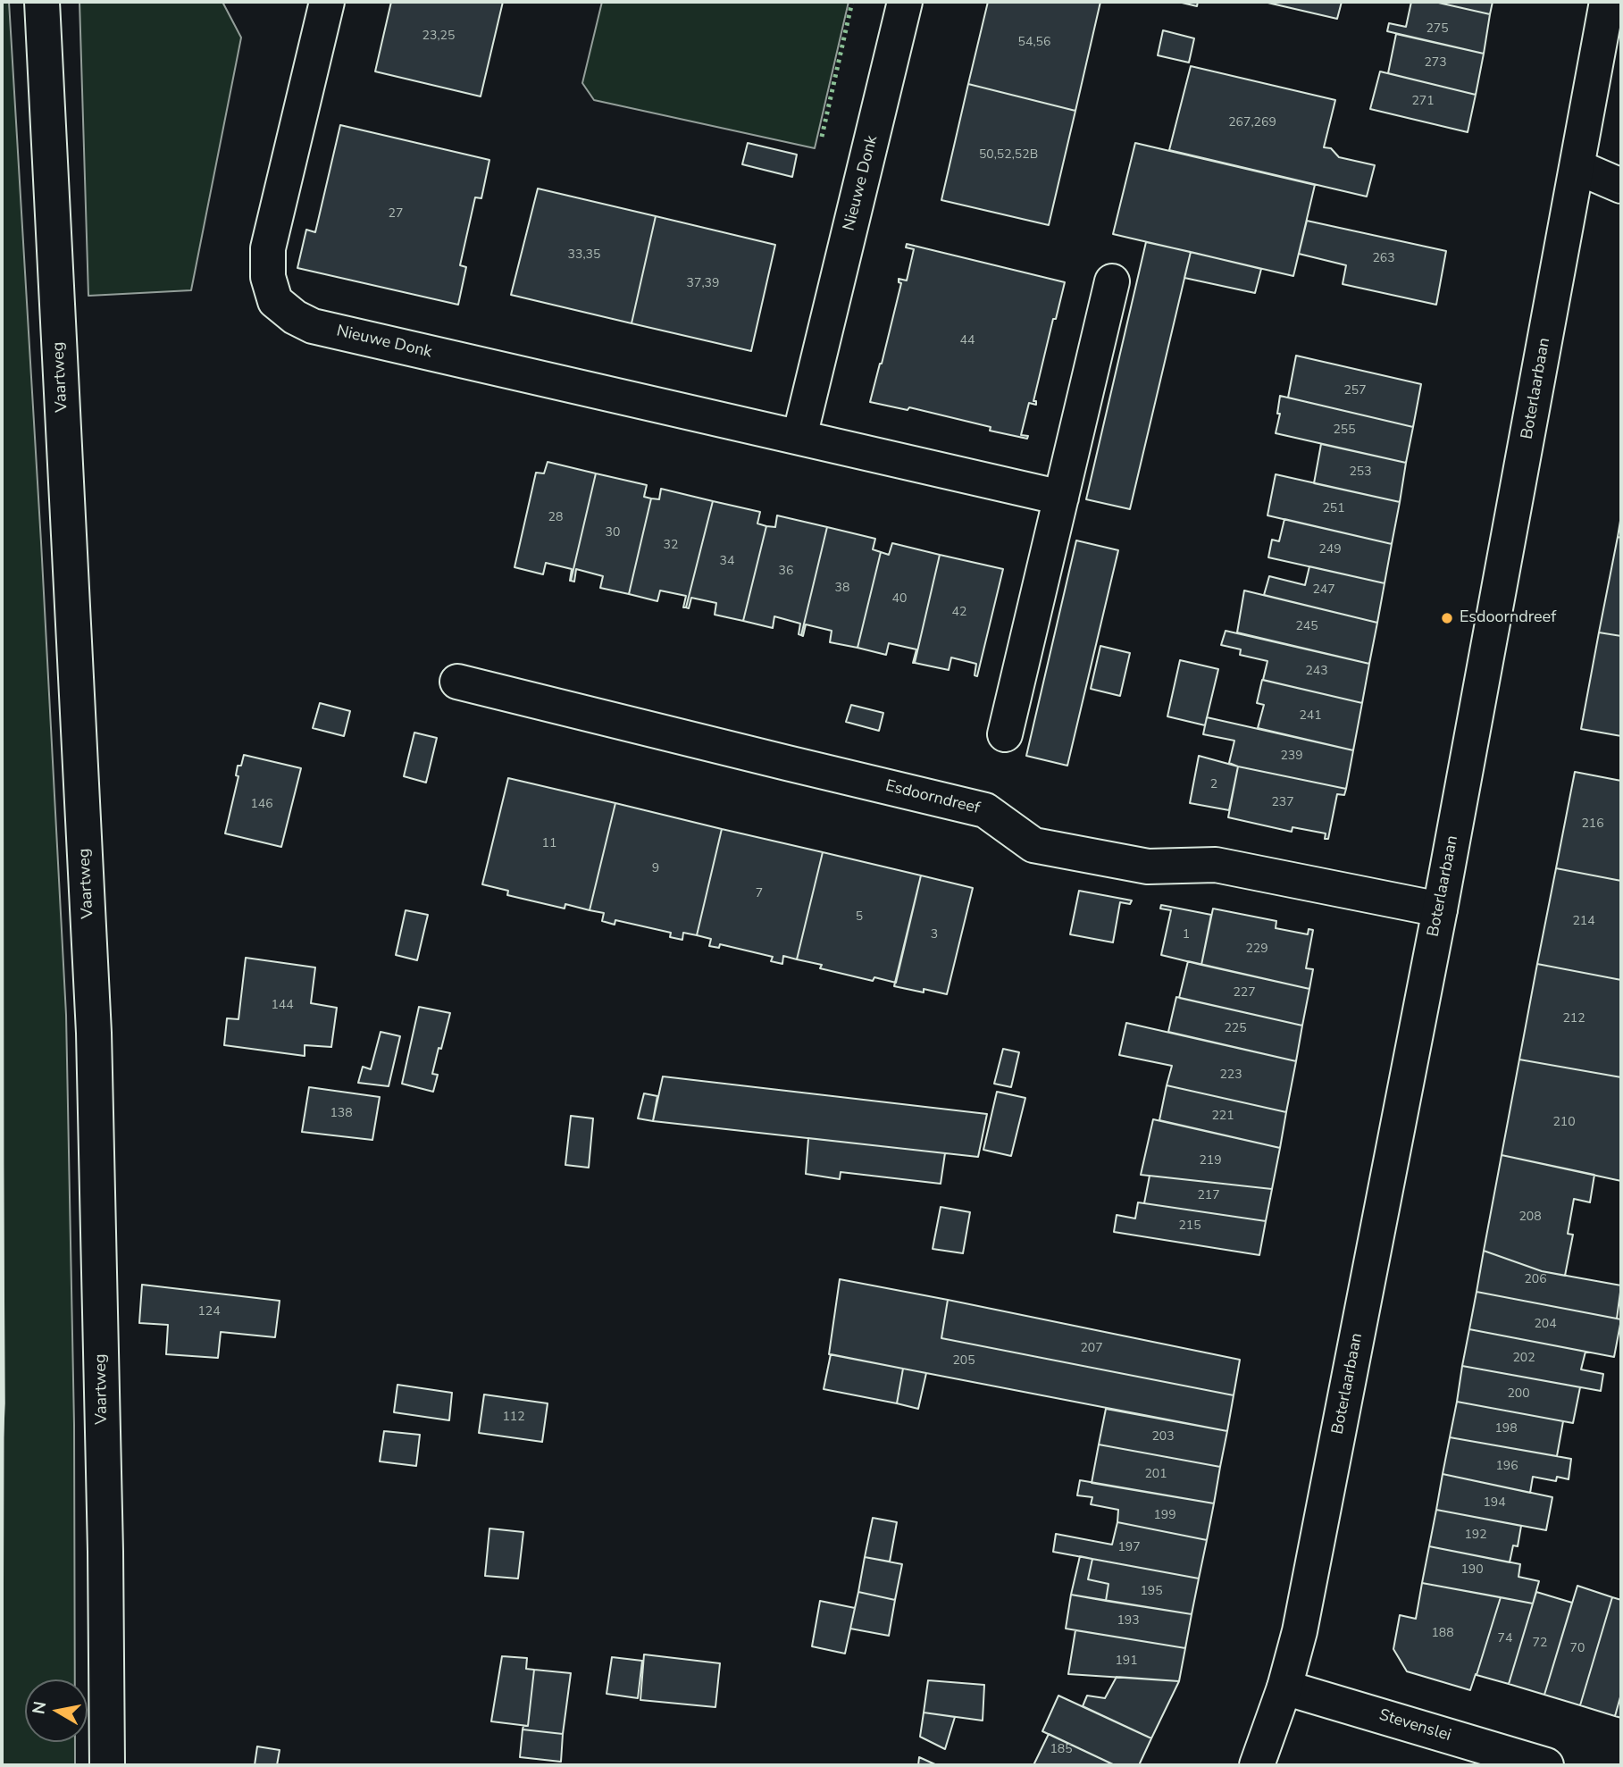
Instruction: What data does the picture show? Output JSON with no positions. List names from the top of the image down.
{
  "streets": {
    "street": [
      "Nieuwe Donk",
      "Vaartweg",
      "Boterlaarbaan",
      "Esdoorndreef",
      "Stevenslei"
    ]
  },
  "crossings": [
    ["Boterlaarbaan", "Esdoorndreef"],
    ["Boterlaarbaan", "Stevenslei"]
  ],
  "places": ["Esdoorndreef"],
  "house_numbers": [
    "275",
    "23,25",
    "54,56",
    "273",
    "271",
    "267,269",
    "50,52,52B",
    "27",
    "33,35",
    "263",
    "37,39",
    "44",
    "257",
    "255",
    "253",
    "251",
    "28",
    "30",
    "32",
    "249",
    "34",
    "36",
    "38",
    "247",
    "40",
    "42",
    "245",
    "243",
    "241",
    "239",
    "2",
    "237",
    "146",
    "216",
    "11",
    "9",
    "7",
    "5",
    "214",
    "3",
    "1",
    "229",
    "227",
    "144",
    "212",
    "225",
    "223",
    "138",
    "221",
    "210",
    "219",
    "217",
    "208",
    "215",
    "206",
    "124",
    "204",
    "207",
    "202",
    "205",
    "200",
    "112",
    "198",
    "203",
    "196",
    "201",
    "194",
    "199",
    "192",
    "197",
    "190",
    "195",
    "193",
    "188",
    "74",
    "72",
    "70",
    "191",
    "185"
  ],
  "north": "left"
}
